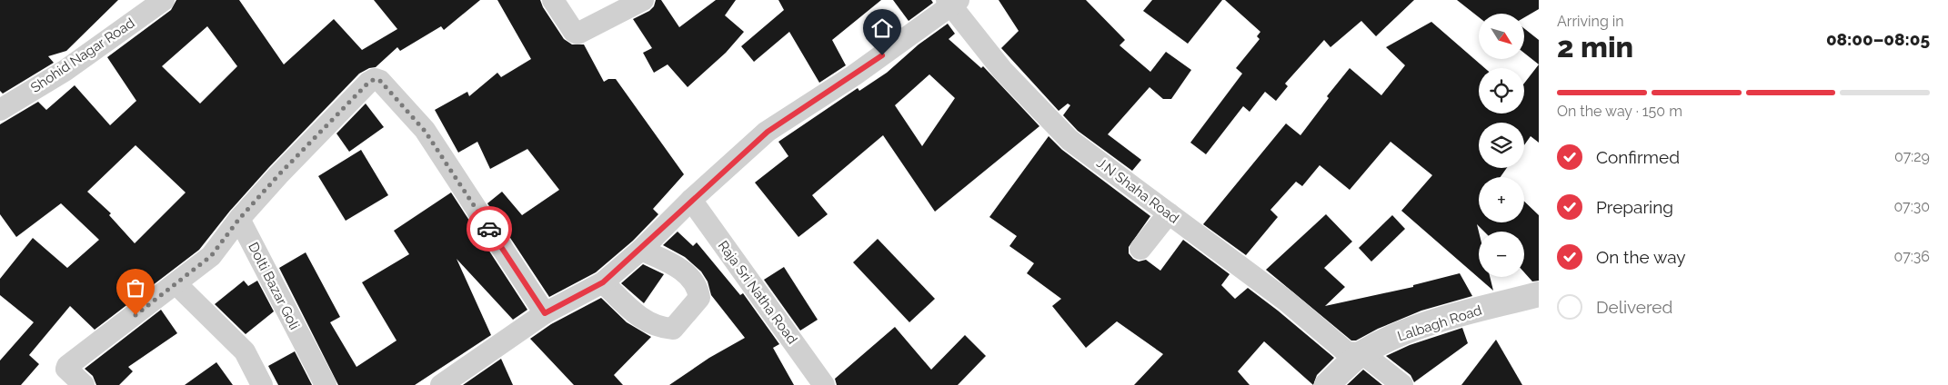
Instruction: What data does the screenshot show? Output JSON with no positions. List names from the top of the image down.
{
  "streets": {
    "street": [
      "Shohid Nagar Road",
      "J.N Shaha Road",
      "Dolti Bazar Goli",
      "Raja Sri Natha Road",
      "Lalbagh Road"
    ]
  },
  "crossings": [
    ["J.N Shaha Road", "Raja Sri Natha Road"],
    ["J.N Shaha Road", "Lalbagh Road"]
  ],
  "north": "bottom right",
  "page": {
    "heading": ["2 min", "Arriving in", "08:00–08:05"],
    "map_buttons": ["+", "−"],
    "bar": "On the way · 150 m",
    "list": [
      ["Confirmed", "07:29"],
      ["Preparing", "07:30"],
      ["On the way", "07:36"],
      "Delivered"
    ]
  }
}
